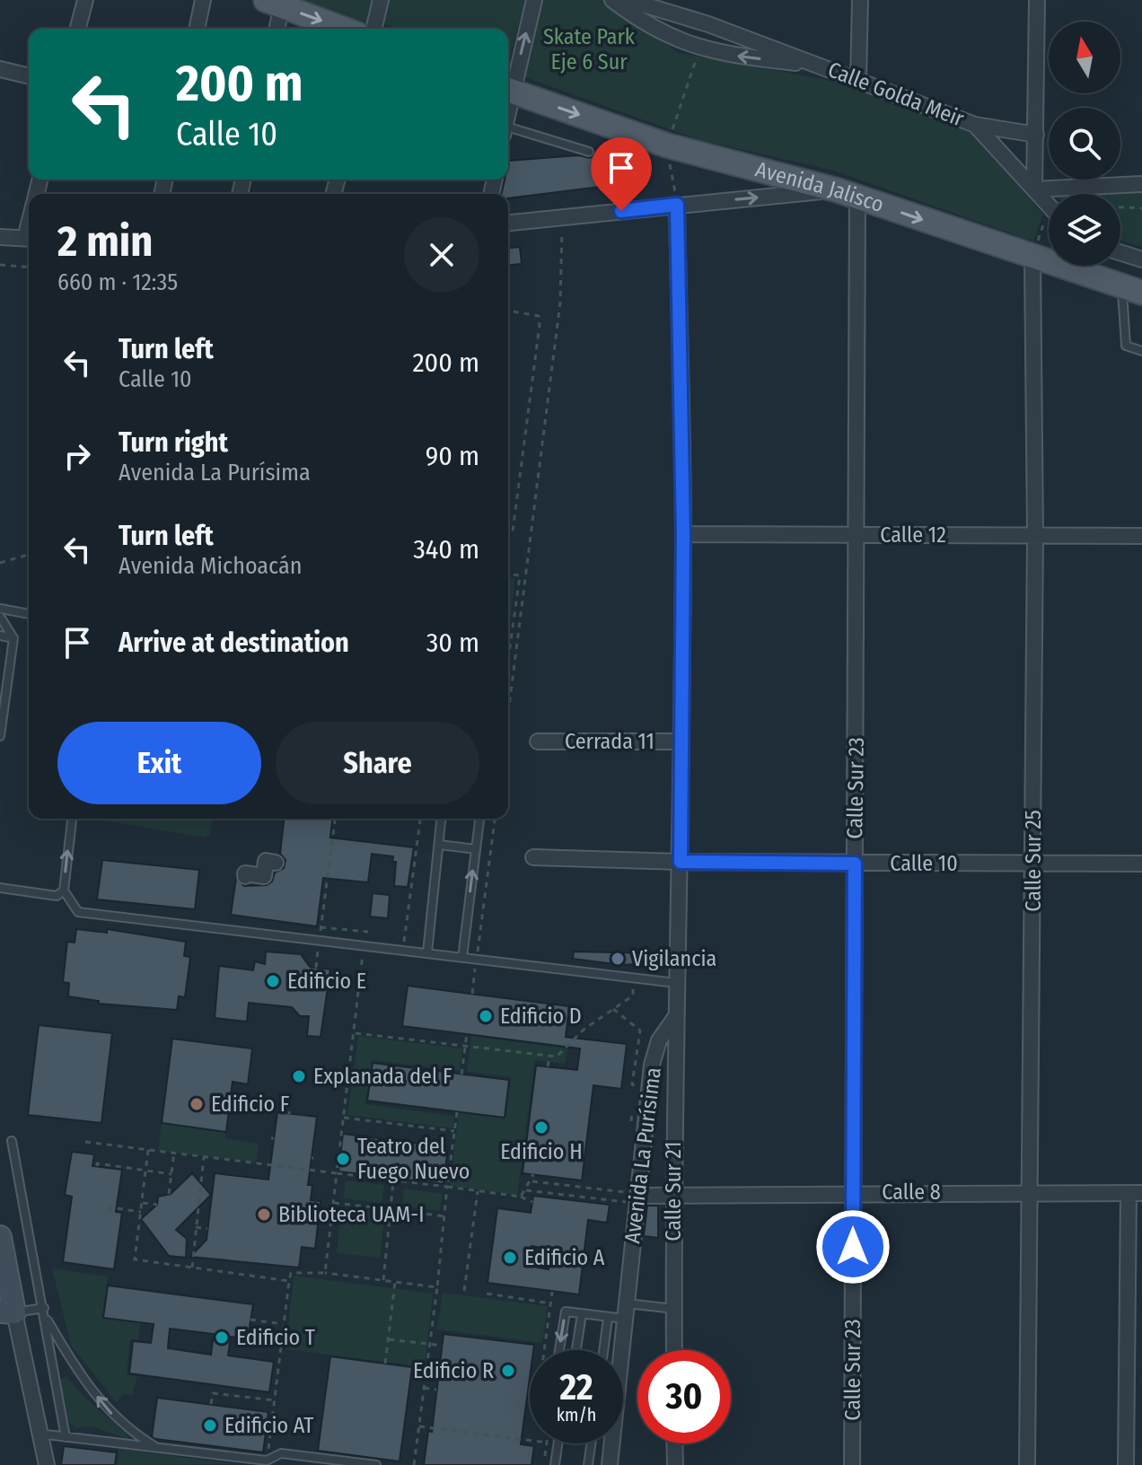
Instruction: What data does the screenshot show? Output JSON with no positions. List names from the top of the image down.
{
  "streets": {
    "main road": ["Avenida Jalisco"],
    "street": [
      "Calle Golda Meir",
      "Calle 12",
      "Cerrada 11",
      "Calle Sur 23",
      "Calle Sur 25",
      "Calle 10",
      "Avenida La Purísima",
      "Calle Sur 21",
      "Calle 8"
    ]
  },
  "crossings": [
    ["Avenida Jalisco", "Calle Sur 23"],
    ["Avenida Jalisco", "Calle Sur 25"],
    ["Calle 12", "Calle Sur 23"],
    ["Calle 12", "Calle Sur 25"],
    ["Calle Sur 23", "Calle 10"],
    ["Calle Sur 23", "Calle 8"],
    ["Calle Sur 25", "Calle 10"],
    ["Calle Sur 25", "Calle 8"],
    ["Avenida La Purísima", "Calle Sur 21"],
    ["Avenida La Purísima", "Calle 8"],
    ["Calle Sur 21", "Calle 8"]
  ],
  "one_way": ["Avenida Jalisco"],
  "parks": ["Skate Park Eje 6 Sur"],
  "places": [
    "Vigilancia",
    "Edificio E",
    "Edificio D",
    "Explanada del F",
    "Edificio F",
    "Edificio H",
    "Teatro del Fuego Nuevo",
    "Biblioteca UAM-I",
    "Edificio A",
    "Edificio T",
    "Edificio R",
    "Edificio AT"
  ],
  "north": "top",
  "page": {
    "turn": ["200 m", "Calle 10"],
    "heading": ["2 min", "660 m · 12:35"],
    "list": [
      {
        "name": "Turn left",
        "note": "Calle 10",
        "value": "200 m"
      },
      {
        "name": "Turn right",
        "note": "Avenida La Purísima",
        "value": "90 m"
      },
      {
        "name": "Turn left",
        "note": "Avenida Michoacán",
        "value": "340 m"
      },
      {
        "name": "Arrive at destination",
        "value": "30 m"
      }
    ],
    "buttons": ["Exit", "Share"],
    "speed": "22 km/h",
    "limit": "30"
  }
}
